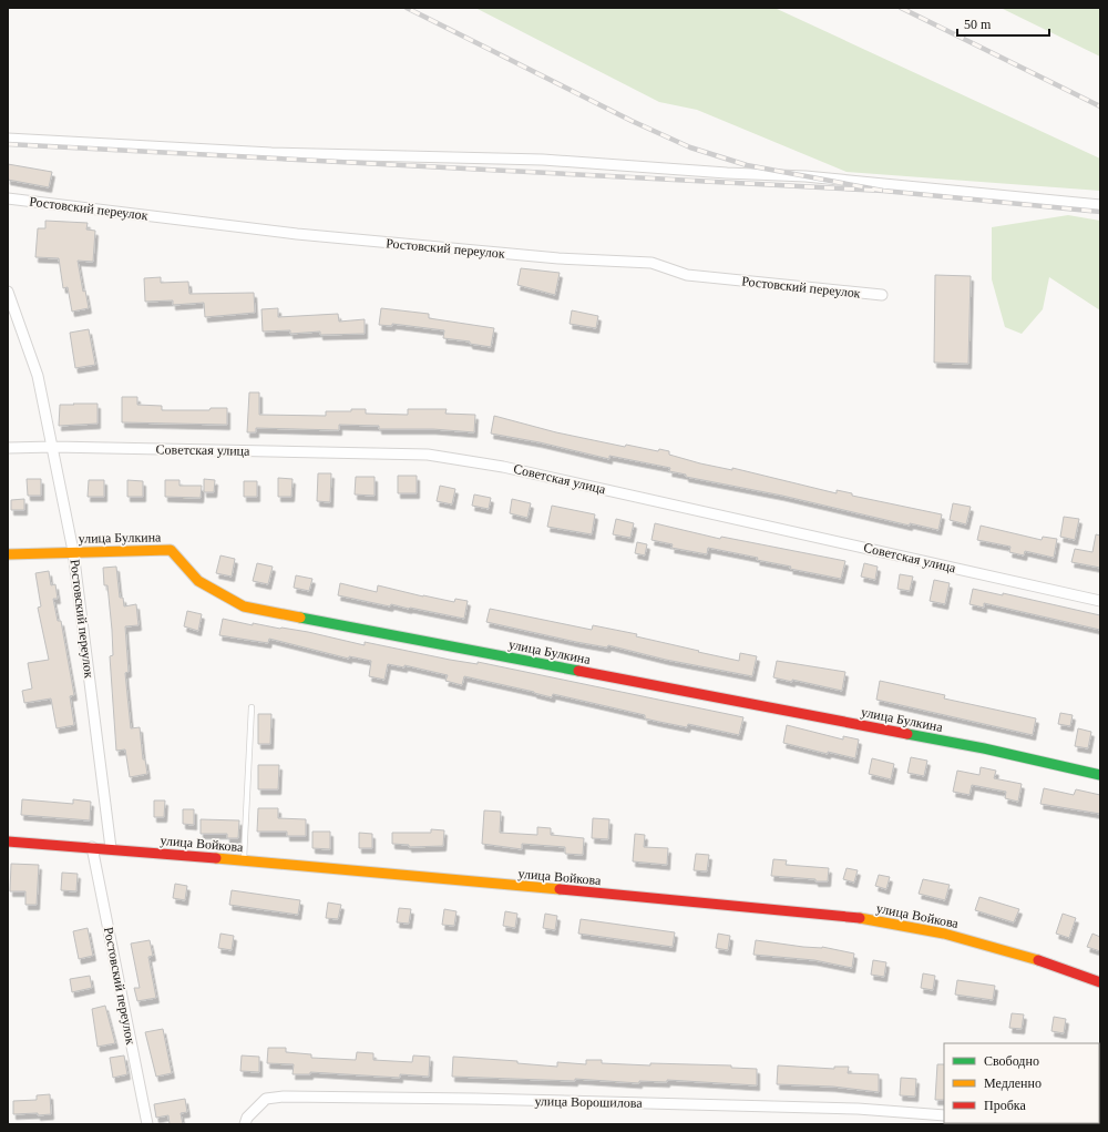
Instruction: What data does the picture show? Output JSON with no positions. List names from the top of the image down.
{
  "streets": {
    "street": [
      "Ростовский переулок",
      "Советская улица",
      "улица Булкина",
      "улица Войкова",
      "улица Ворошилова"
    ]
  },
  "crossings": [
    ["Ростовский переулок", "Советская улица"],
    ["Ростовский переулок", "улица Булкина"],
    ["Ростовский переулок", "улица Войкова"]
  ],
  "legend": ["Свободно", "Медленно", "Пробка"],
  "scale_bar": "50 m"
}
